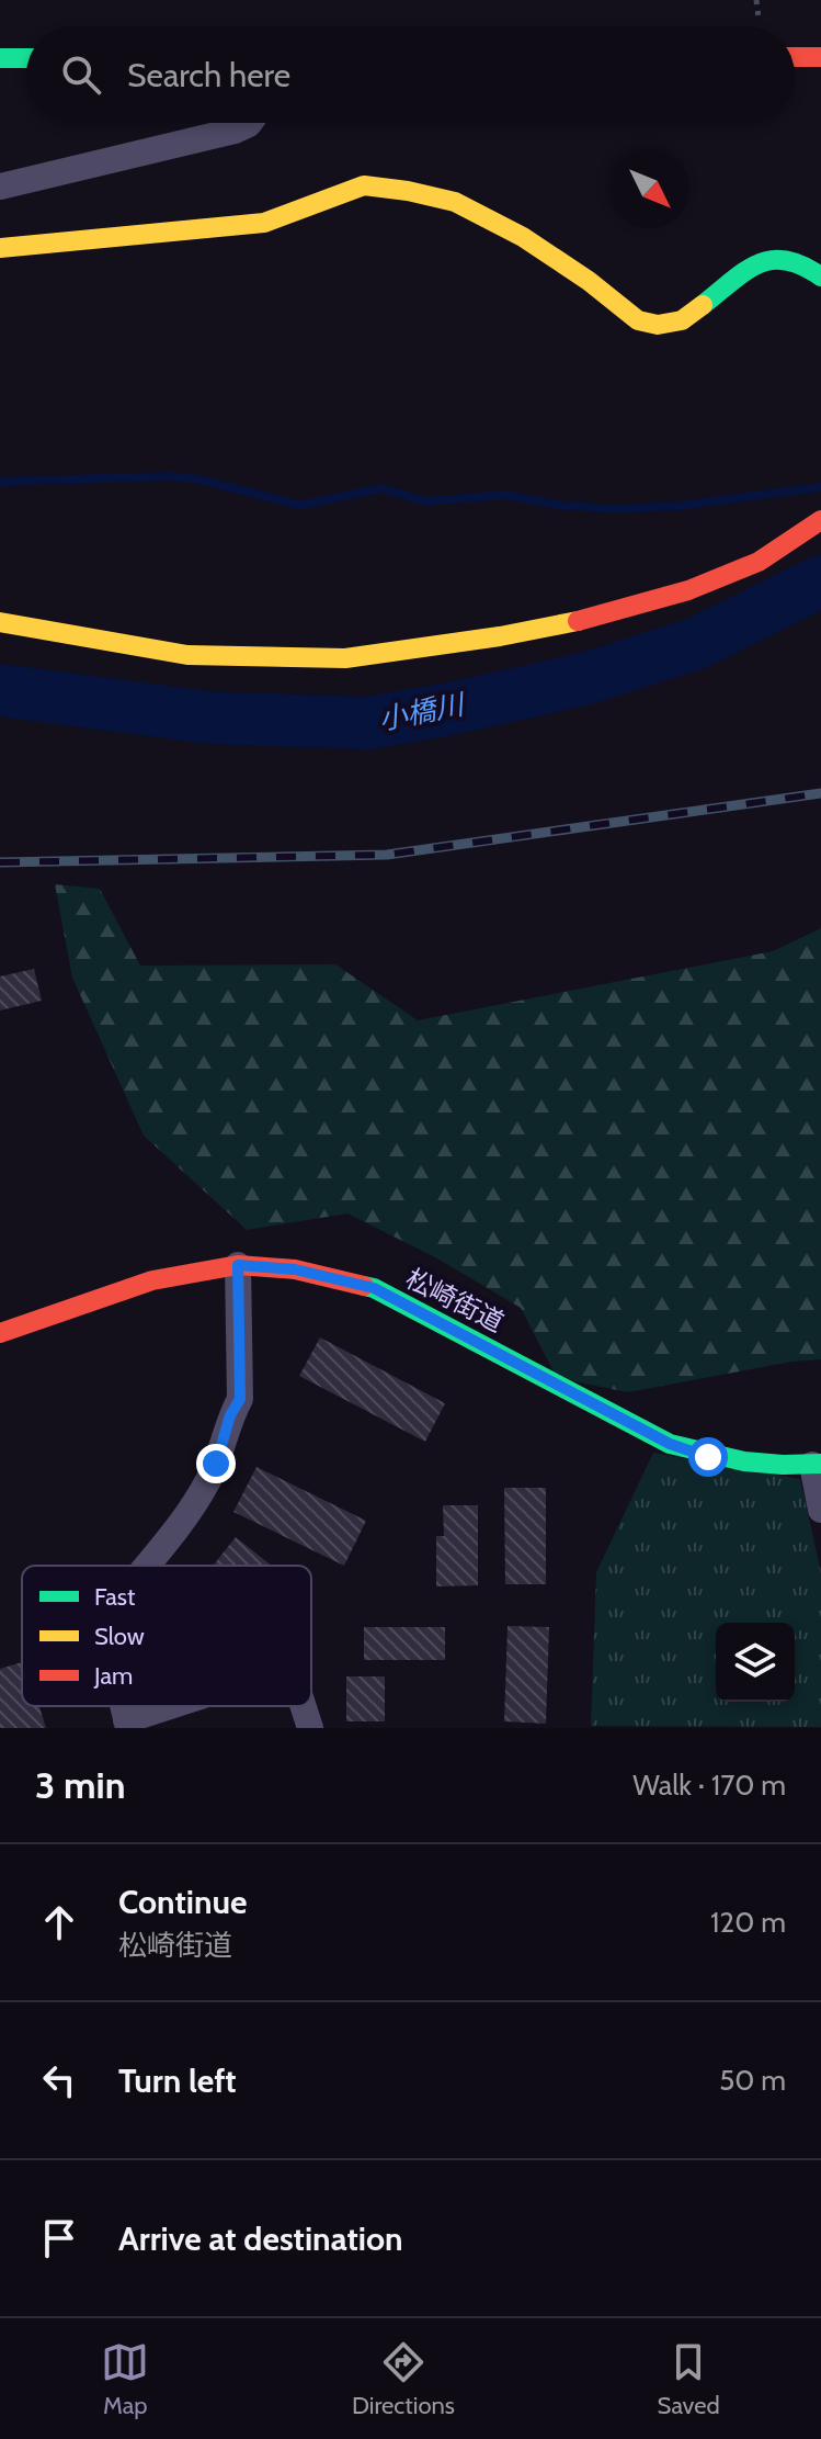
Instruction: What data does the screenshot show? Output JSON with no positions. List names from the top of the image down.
{
  "streets": {
    "street": ["松崎街道"]
  },
  "water": ["小橋川"],
  "legend": ["Fast", "Slow", "Jam"],
  "north": "bottom right",
  "page": {
    "search": "Search here",
    "heading": ["3 min", "Walk · 170 m"],
    "list": [
      ["Continue", "松崎街道", "120 m"],
      ["Turn left", "50 m"],
      "Arrive at destination"
    ],
    "nav": ["Map", "Directions", "Saved"]
  }
}
